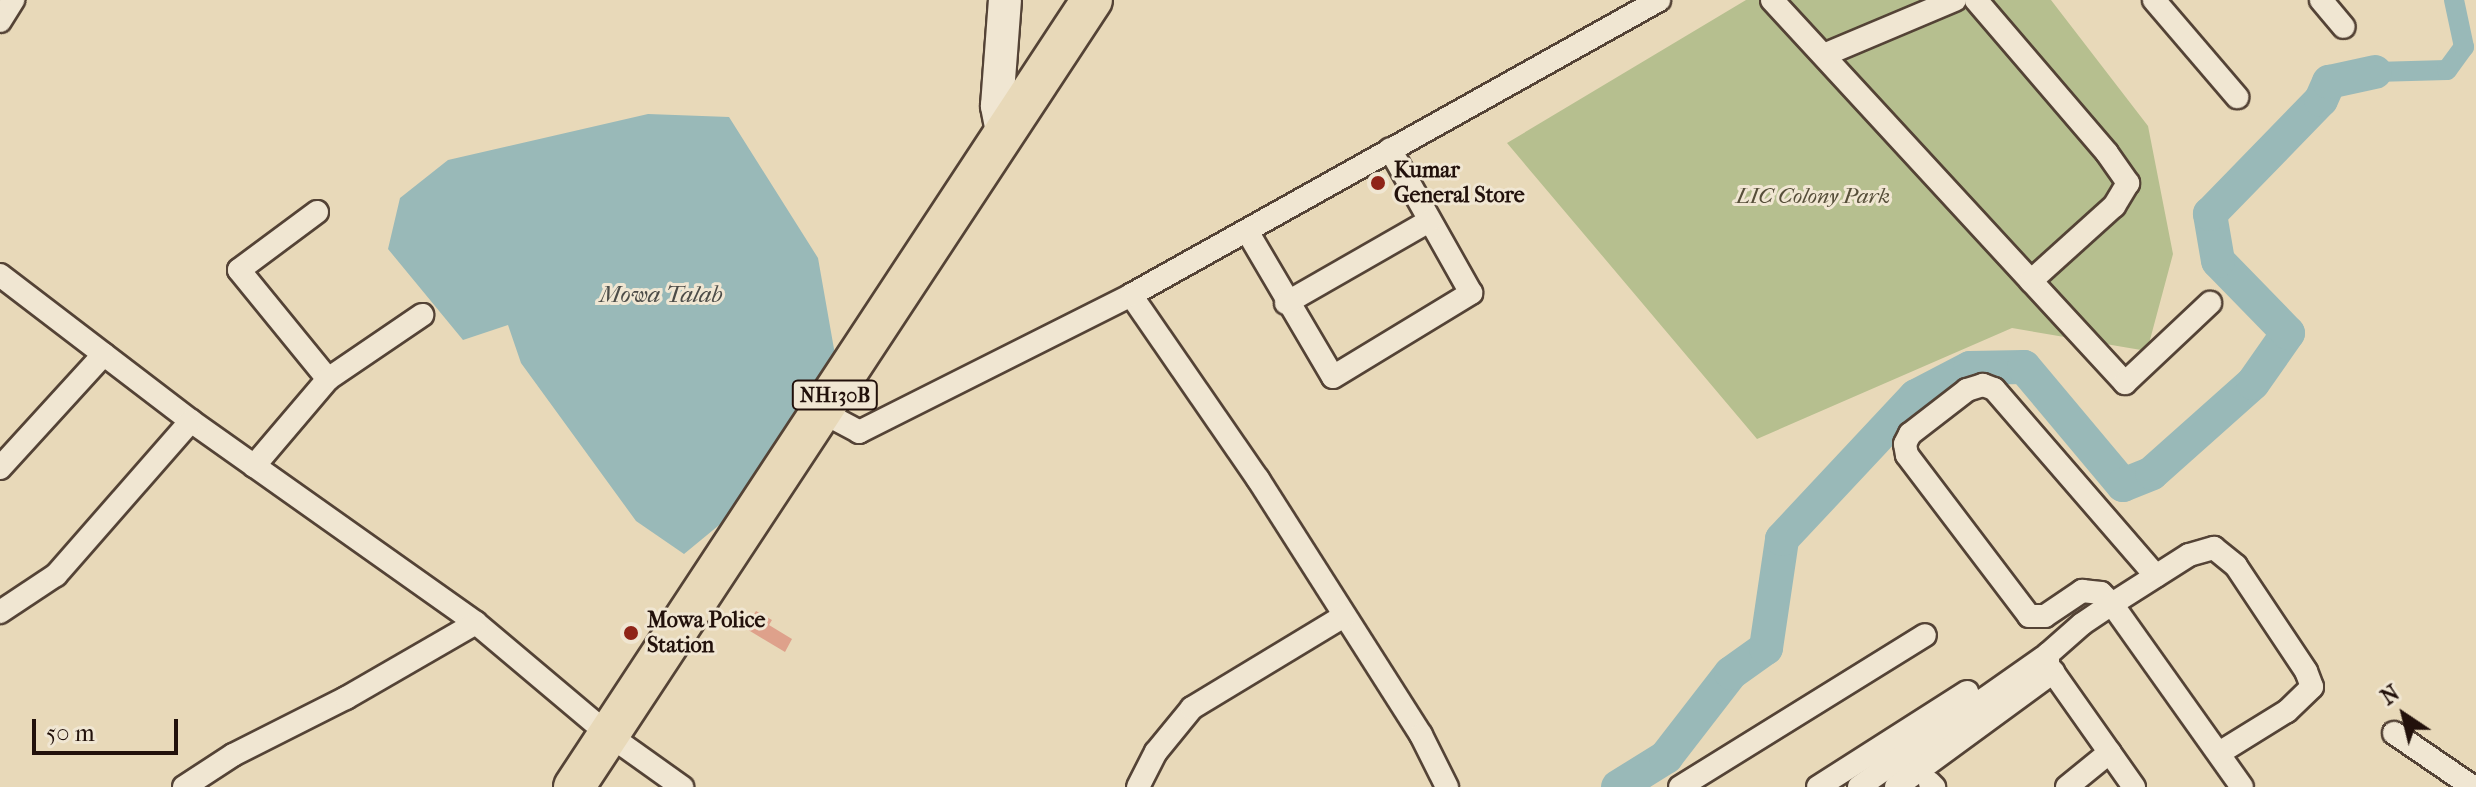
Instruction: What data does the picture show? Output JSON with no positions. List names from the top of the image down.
{
  "streets": {
    "highway": ["NH130B"]
  },
  "water": ["Mowa Talab"],
  "parks": ["LIC Colony Park"],
  "places": ["Kumar General Store", "Mowa Police Station"],
  "scale_bar": "50 m",
  "north": "top left"
}
